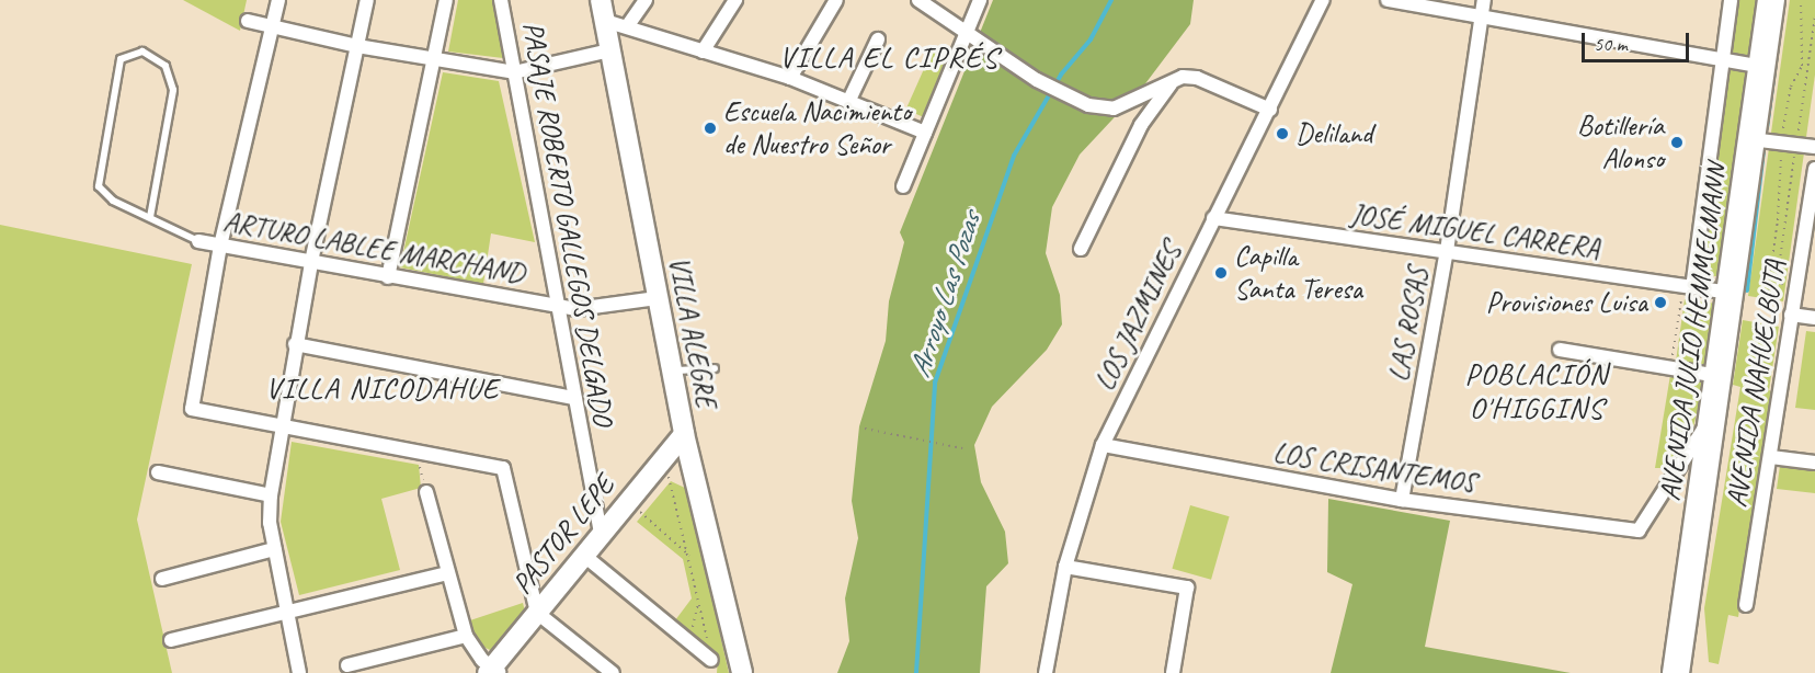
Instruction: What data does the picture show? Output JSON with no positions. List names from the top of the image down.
{
  "streets": {
    "highway": ["AVENIDA JULIO HEMMELMANN"],
    "main road": ["VILLA ALEGRE", "PASTOR LEPE"],
    "street": [
      "PASAJE ROBERTO GALLEGOS DELGADO",
      "JOSÉ MIGUEL CARRERA",
      "ARTURO LABLEE MARCHAND",
      "LOS JAZMINES",
      "LAS ROSAS",
      "AVENIDA NAHUELBUTA",
      "LOS CRISANTEMOS"
    ]
  },
  "crossings": [
    ["PASAJE ROBERTO GALLEGOS DELGADO", "ARTURO LABLEE MARCHAND"],
    ["PASAJE ROBERTO GALLEGOS DELGADO", "PASTOR LEPE"],
    ["JOSÉ MIGUEL CARRERA", "LOS JAZMINES"],
    ["JOSÉ MIGUEL CARRERA", "LAS ROSAS"],
    ["JOSÉ MIGUEL CARRERA", "AVENIDA JULIO HEMMELMANN"],
    ["ARTURO LABLEE MARCHAND", "VILLA ALEGRE"],
    ["LOS JAZMINES", "LOS CRISANTEMOS"],
    ["LAS ROSAS", "LOS CRISANTEMOS"],
    ["VILLA ALEGRE", "PASTOR LEPE"],
    ["AVENIDA JULIO HEMMELMANN", "LOS CRISANTEMOS"]
  ],
  "districts": ["VILLA EL CIPRÉS", "POBLACIÓN O'HIGGINS", "VILLA NICODAHUE"],
  "water": ["Arroyo Las Pozas"],
  "places": [
    "Escuela Nacimiento de Nuestro Señor",
    "Deliland",
    "Botillería Alonso",
    "Capilla Santa Teresa",
    "Provisiones Luisa"
  ],
  "scale_bar": "50 m"
}
